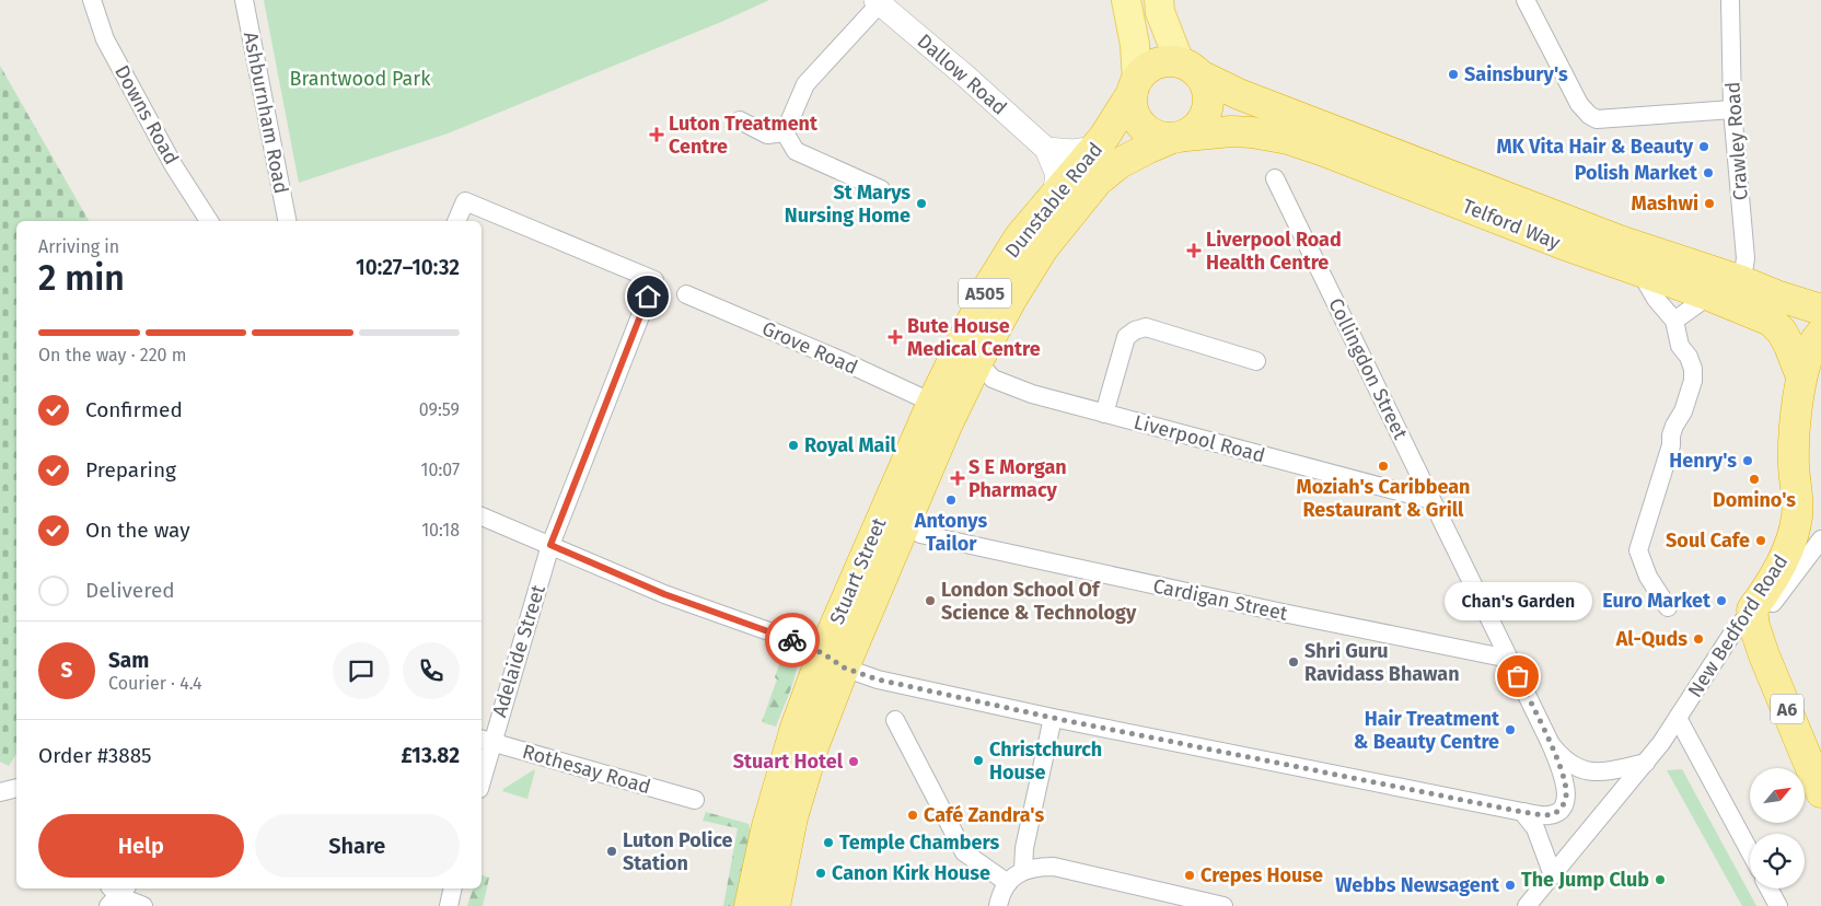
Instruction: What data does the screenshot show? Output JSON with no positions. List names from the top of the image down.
{
  "streets": {
    "highway": [
      "Dunstable Road",
      "Telford Way",
      "A505",
      "Stuart Street",
      "New Bedford Road",
      "A6"
    ],
    "street": [
      "Dallow Road",
      "Ashburnham Road",
      "Downs Road",
      "Crawley Road",
      "Grove Road",
      "Collingdon Street",
      "Liverpool Road",
      "Cardigan Street",
      "Adelaide Street",
      "Rothesay Road"
    ]
  },
  "crossings": [
    ["Dallow Road", "Dunstable Road"],
    ["Crawley Road", "Telford Way"],
    ["Dunstable Road", "Telford Way"],
    ["Dunstable Road", "Grove Road"],
    ["Dunstable Road", "Liverpool Road"],
    ["Dunstable Road", "Stuart Street"],
    ["Dunstable Road", "Cardigan Street"],
    ["Telford Way", "New Bedford Road"],
    ["Collingdon Street", "Liverpool Road"],
    ["Collingdon Street", "Cardigan Street"],
    ["Stuart Street", "Cardigan Street"],
    ["New Bedford Road", "A6"],
    ["Adelaide Street", "Rothesay Road"]
  ],
  "parks": ["Brantwood Park"],
  "places": {
    "other": [
      "Sainsbury's",
      "MK Vita Hair & Beauty",
      "Polish Market",
      "St Marys Nursing Home",
      "Mashwi",
      "Royal Mail",
      "Henry's",
      "Moziah's Caribbean Restaurant & Grill",
      "Domino's",
      "Antonys Tailor",
      "Soul Cafe",
      "London School Of Science & Technology",
      "Euro Market",
      "Al-Quds",
      "Shri Guru Ravidass Bhawan",
      "Chan's Garden",
      "Hair Treatment & Beauty Centre",
      "Christchurch House",
      "Stuart Hotel",
      "Café Zandra's",
      "Temple Chambers",
      "Luton Police Station",
      "Canon Kirk House",
      "Crepes House",
      "The Jump Club",
      "Webbs Newsagent"
    ],
    "health": [
      "Luton Treatment Centre",
      "Liverpool Road Health Centre",
      "Bute House Medical Centre",
      "S E Morgan Pharmacy"
    ]
  },
  "north": "top right",
  "page": {
    "heading": ["2 min", "Arriving in", "10:27–10:32"],
    "panel": [
      "Sam",
      "Courier · 4.4",
      "Order #3885",
      "£13.82"
    ],
    "bar": "On the way · 220 m",
    "list": [
      ["Confirmed", "09:59"],
      ["Preparing", "10:07"],
      ["On the way", "10:18"],
      "Delivered"
    ],
    "bubble": "Chan's Garden",
    "round": "S",
    "buttons": ["Help", "Share"]
  }
}
